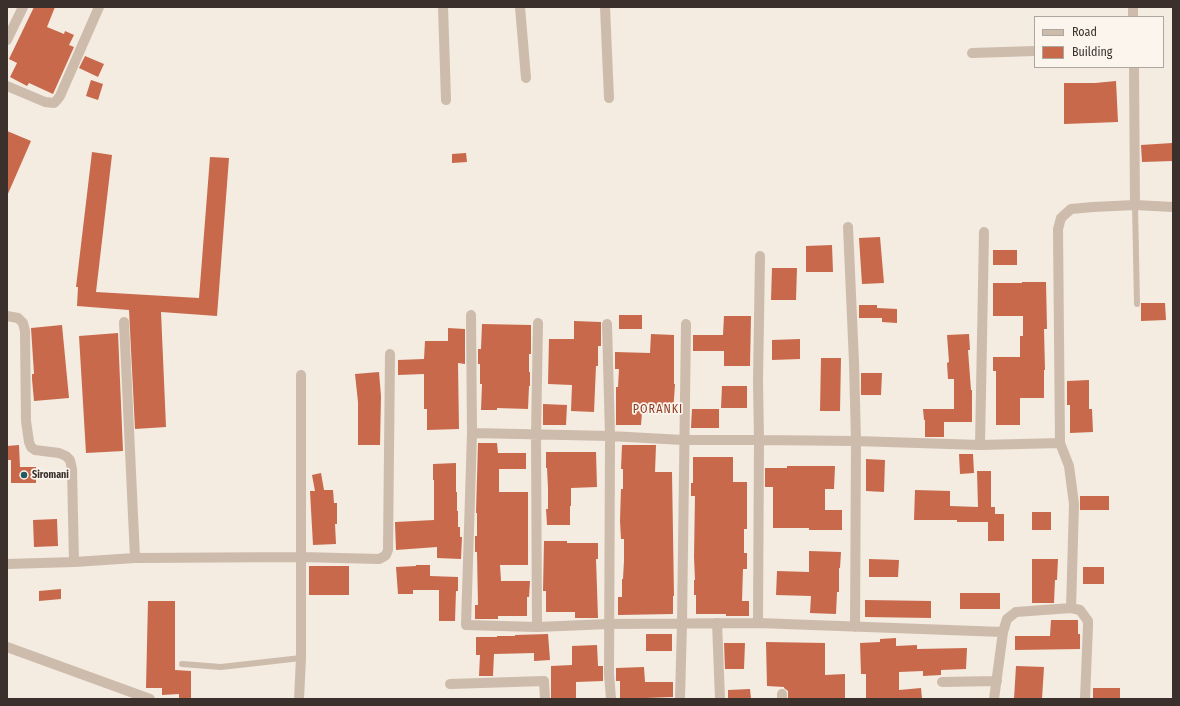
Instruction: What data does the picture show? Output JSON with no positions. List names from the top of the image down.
{
  "districts": ["PORANKI"],
  "places": ["Siromani"],
  "legend": ["Road", "Building"]
}
